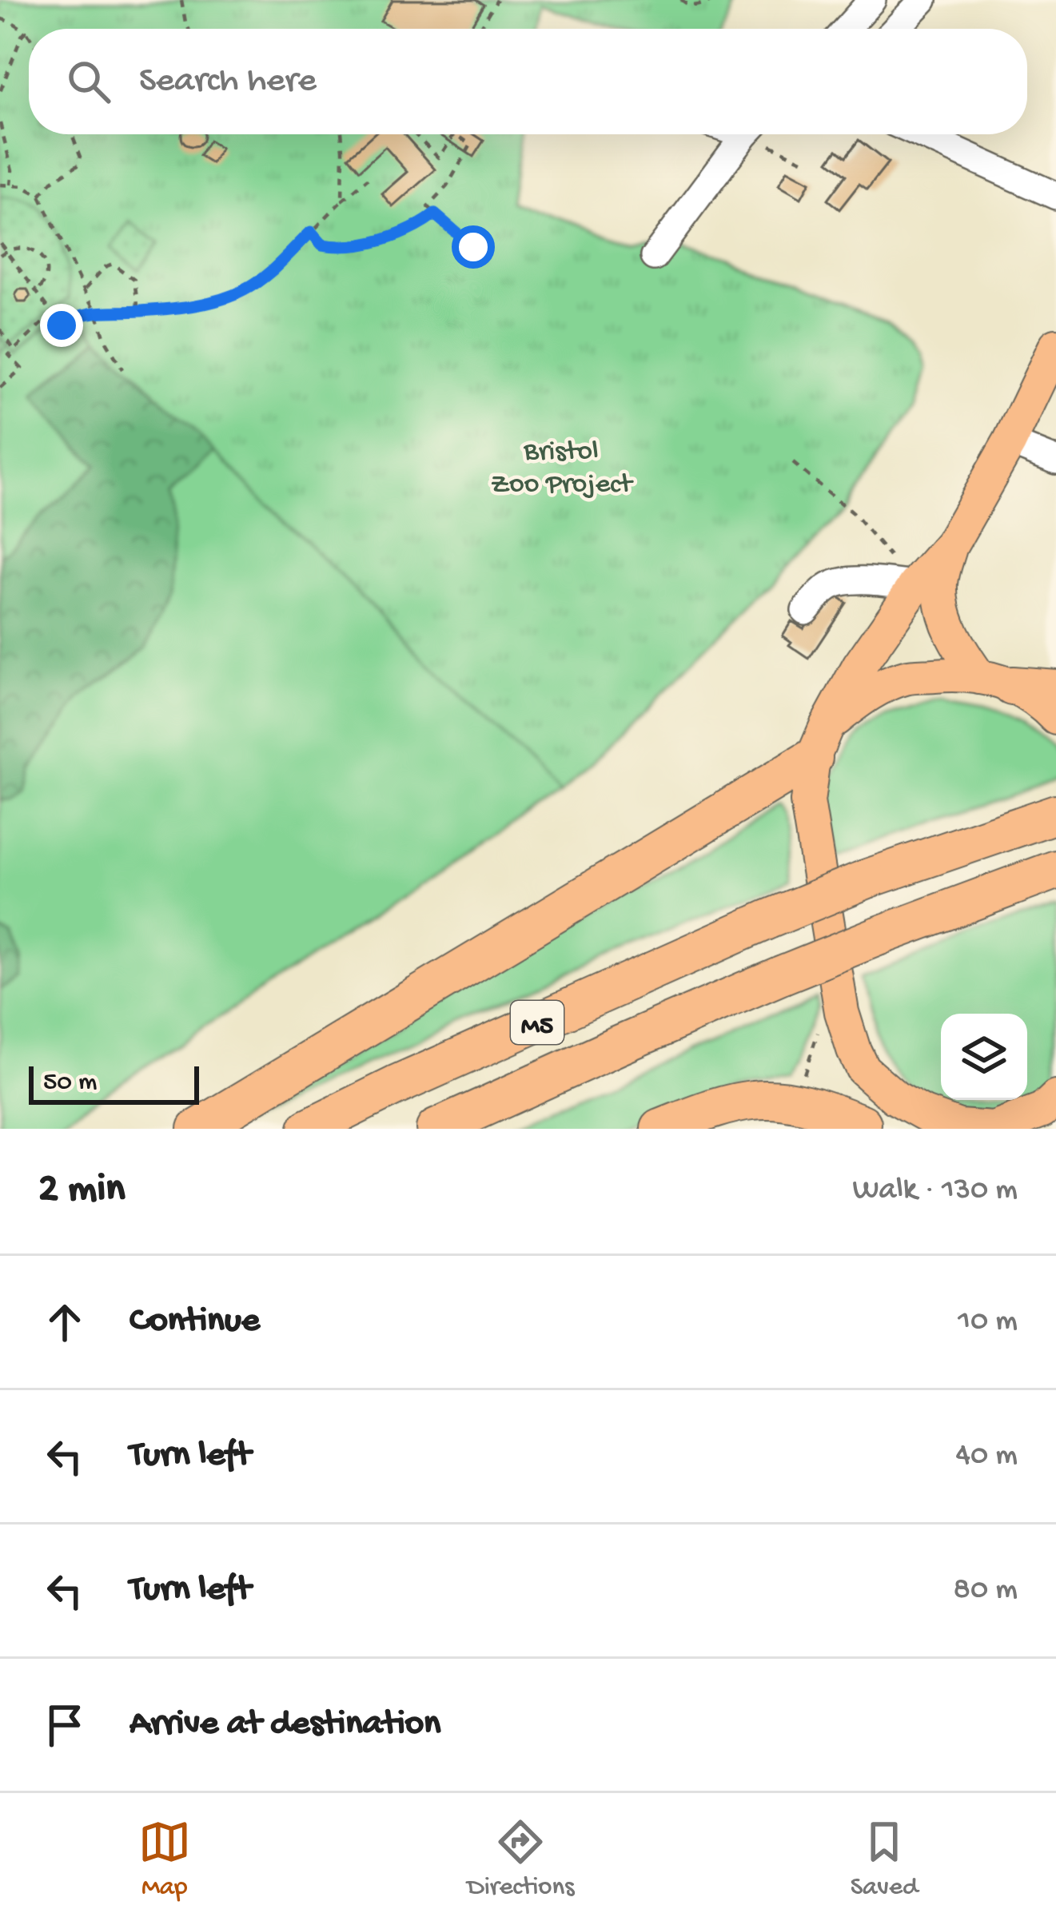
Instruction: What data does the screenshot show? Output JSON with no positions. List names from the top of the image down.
{
  "streets": {
    "highway": ["M5"]
  },
  "parks": ["Bristol Zoo Project"],
  "scale_bar": "50 m",
  "page": {
    "search": "Search here",
    "scale": "50 m",
    "heading": ["2 min", "Walk · 130 m"],
    "list": [
      ["Continue", "10 m"],
      ["Turn left", "40 m"],
      ["Turn left", "80 m"],
      "Arrive at destination"
    ],
    "nav": ["Map", "Directions", "Saved"]
  }
}
